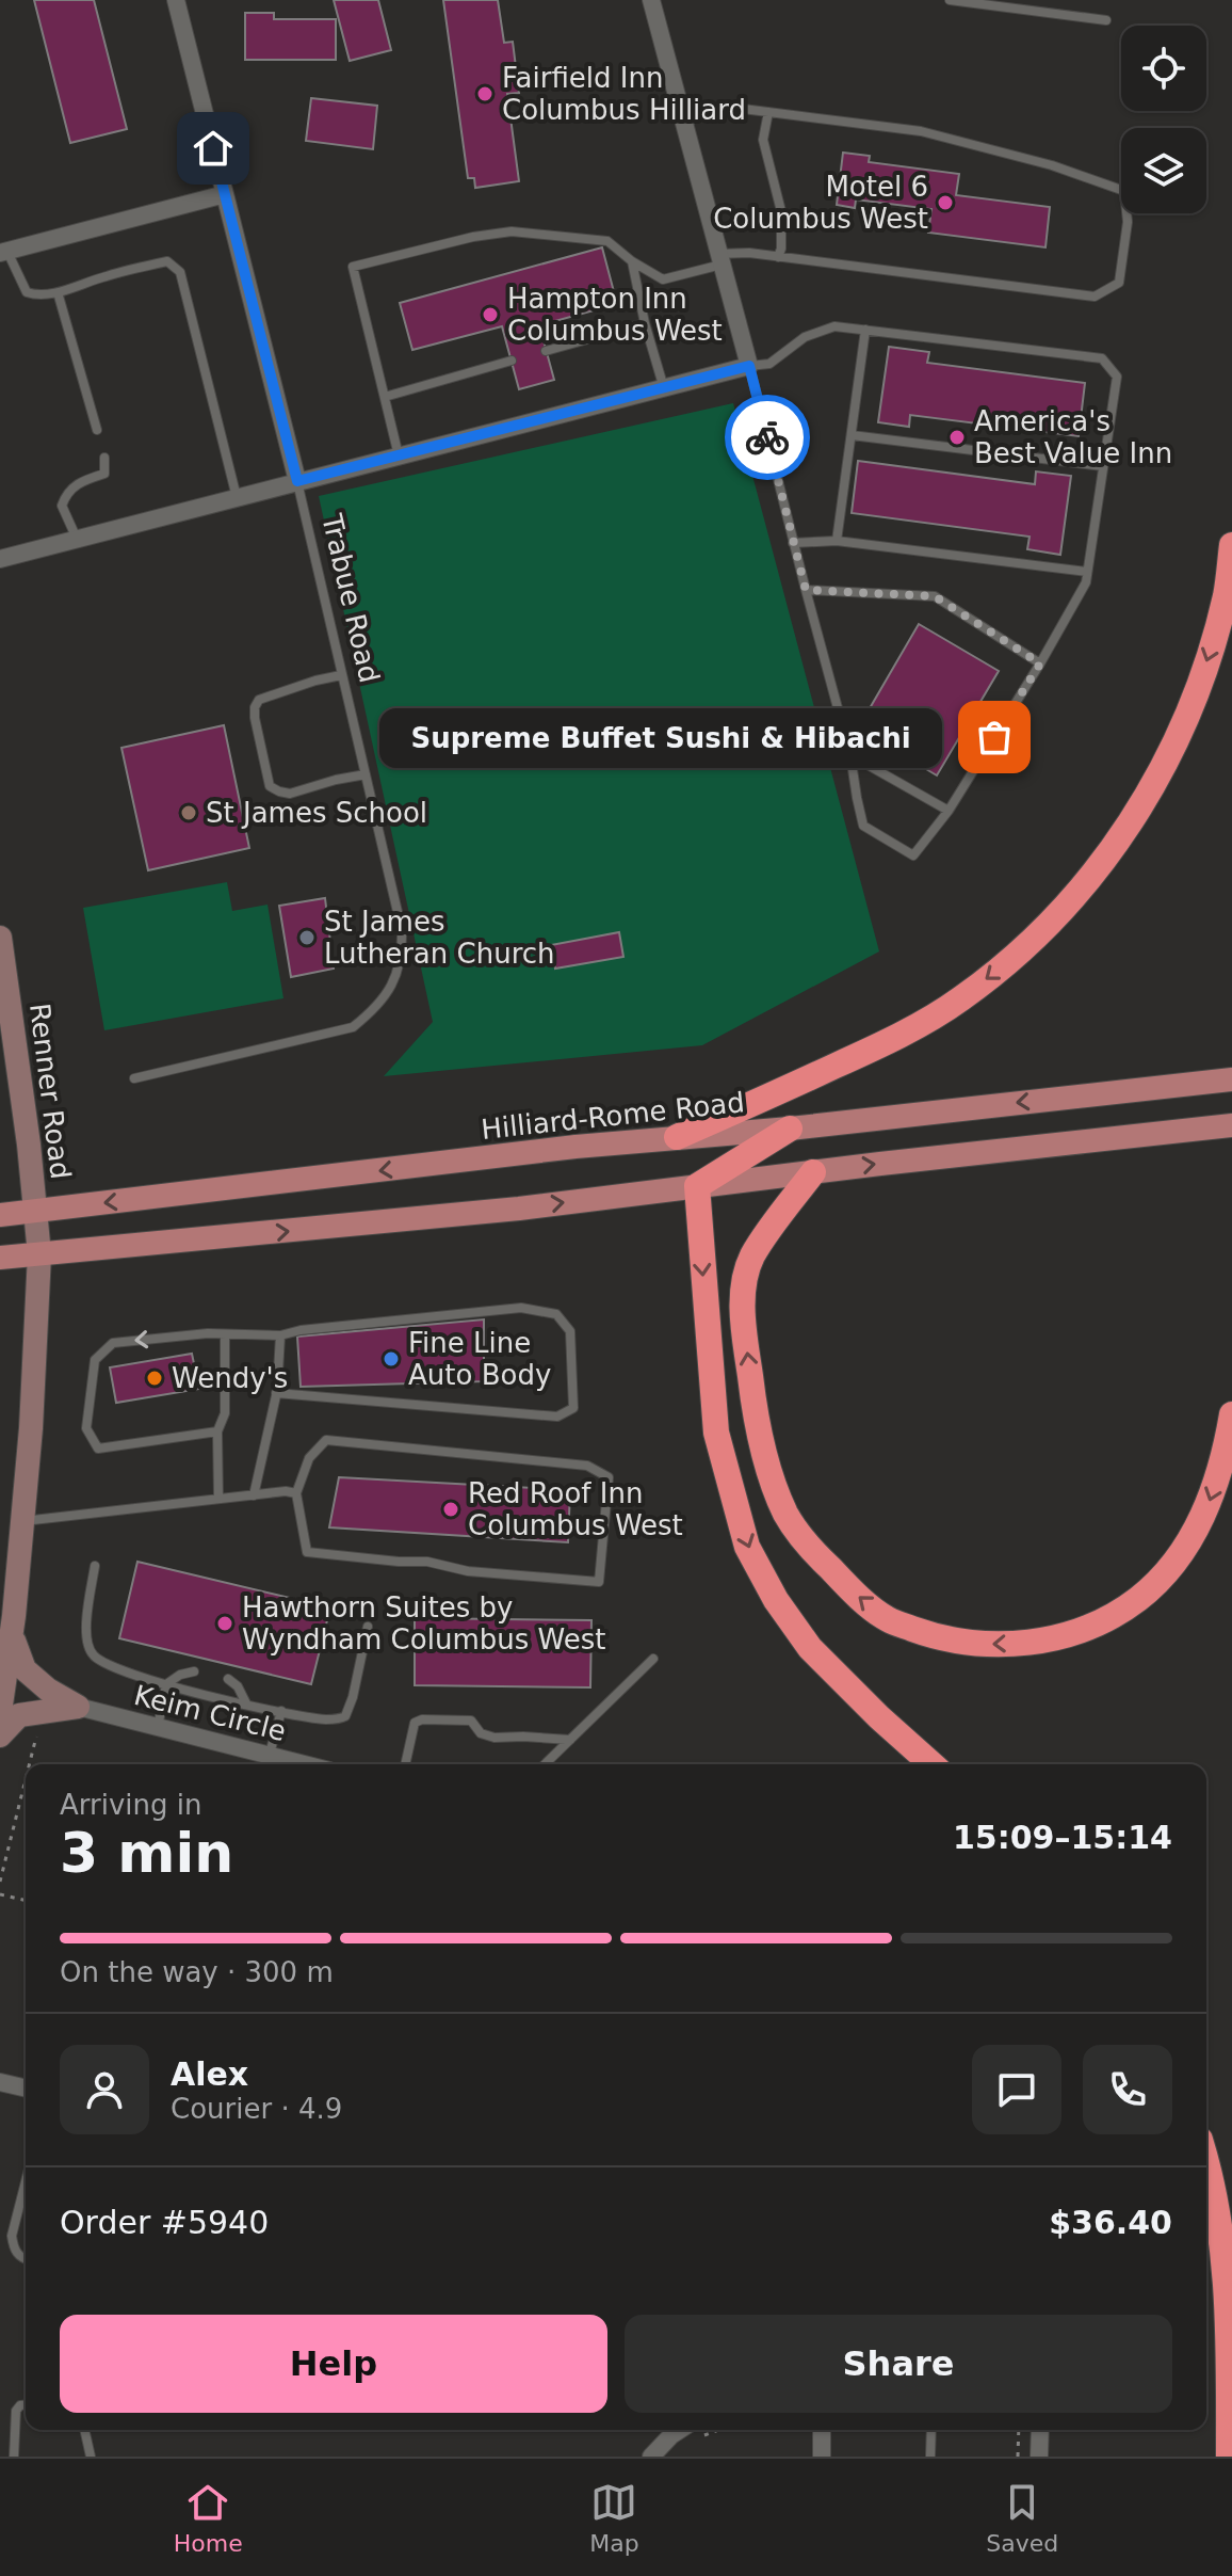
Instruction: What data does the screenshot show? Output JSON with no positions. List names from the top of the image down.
{
  "streets": {
    "main road": ["Renner Road", "Hilliard-Rome Road"],
    "street": ["Trabue Road", "Keim Circle"]
  },
  "crossings": [
    ["Renner Road", "Hilliard-Rome Road"]
  ],
  "places": [
    "Fairfield Inn Columbus Hilliard",
    "Motel 6 Columbus West",
    "Hampton Inn Columbus West",
    "America's Best Value Inn",
    "Supreme Buffet Sushi & Hibachi",
    "St James School",
    "St James Lutheran Church",
    "Fine Line Auto Body",
    "Wendy's",
    "Red Roof Inn Columbus West",
    "Hawthorn Suites by Wyndham Columbus West"
  ],
  "page": {
    "bubble": "Supreme Buffet Sushi & Hibachi",
    "heading": ["3 min", "Arriving in", "15:09–15:14"],
    "panel": [
      "Alex",
      "Courier · 4.9",
      "Order #5940",
      "$36.40"
    ],
    "bar": "On the way · 300 m",
    "buttons": ["Help", "Share"],
    "tabs": ["Home", "Map", "Saved"]
  }
}
